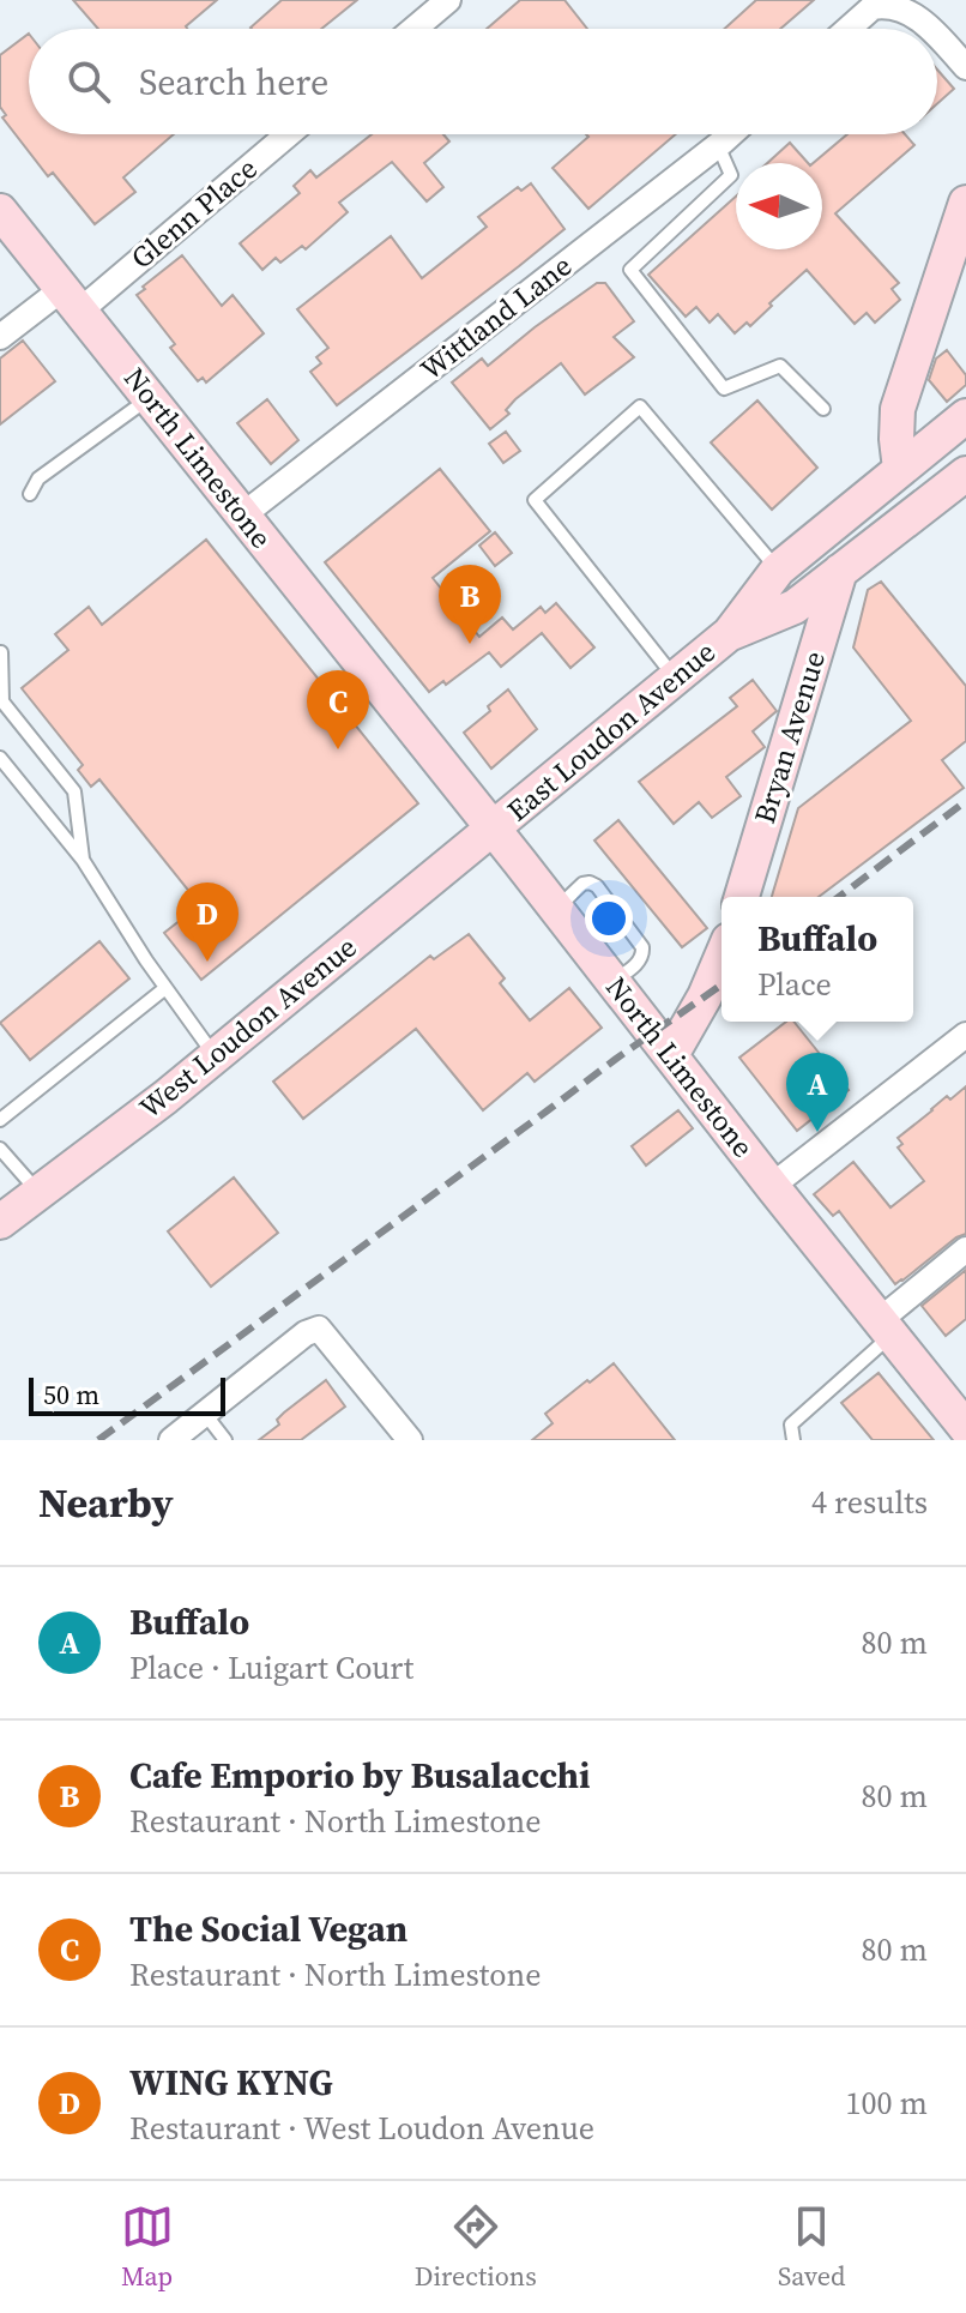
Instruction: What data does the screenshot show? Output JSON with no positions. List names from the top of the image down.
{
  "streets": {
    "street": [
      "Glenn Place",
      "Wittland Lane",
      "North Limestone",
      "East Loudon Avenue",
      "Bryan Avenue",
      "West Loudon Avenue"
    ]
  },
  "crossings": [
    ["Glenn Place", "North Limestone"],
    ["Wittland Lane", "North Limestone"],
    ["North Limestone", "East Loudon Avenue"],
    ["North Limestone", "West Loudon Avenue"],
    ["East Loudon Avenue", "Bryan Avenue"],
    ["East Loudon Avenue", "West Loudon Avenue"]
  ],
  "scale_bar": "50 m",
  "north": "left",
  "page": {
    "search": "Search here",
    "pins": [
      "B",
      "C",
      "D",
      "A"
    ],
    "popup": ["Buffalo", "Place"],
    "scale": "50 m",
    "heading": ["Nearby", "4 results"],
    "list": [
      {
        "mark": "A",
        "name": "Buffalo",
        "note": "Place · Luigart Court",
        "value": "80 m"
      },
      {
        "mark": "B",
        "name": "Cafe Emporio by Busalacchi",
        "note": "Restaurant · North Limestone",
        "value": "80 m"
      },
      {
        "mark": "C",
        "name": "The Social Vegan",
        "note": "Restaurant · North Limestone",
        "value": "80 m"
      },
      {
        "mark": "D",
        "name": "WING KYNG",
        "note": "Restaurant · West Loudon Avenue",
        "value": "100 m"
      }
    ],
    "nav": ["Map", "Directions", "Saved"]
  }
}
